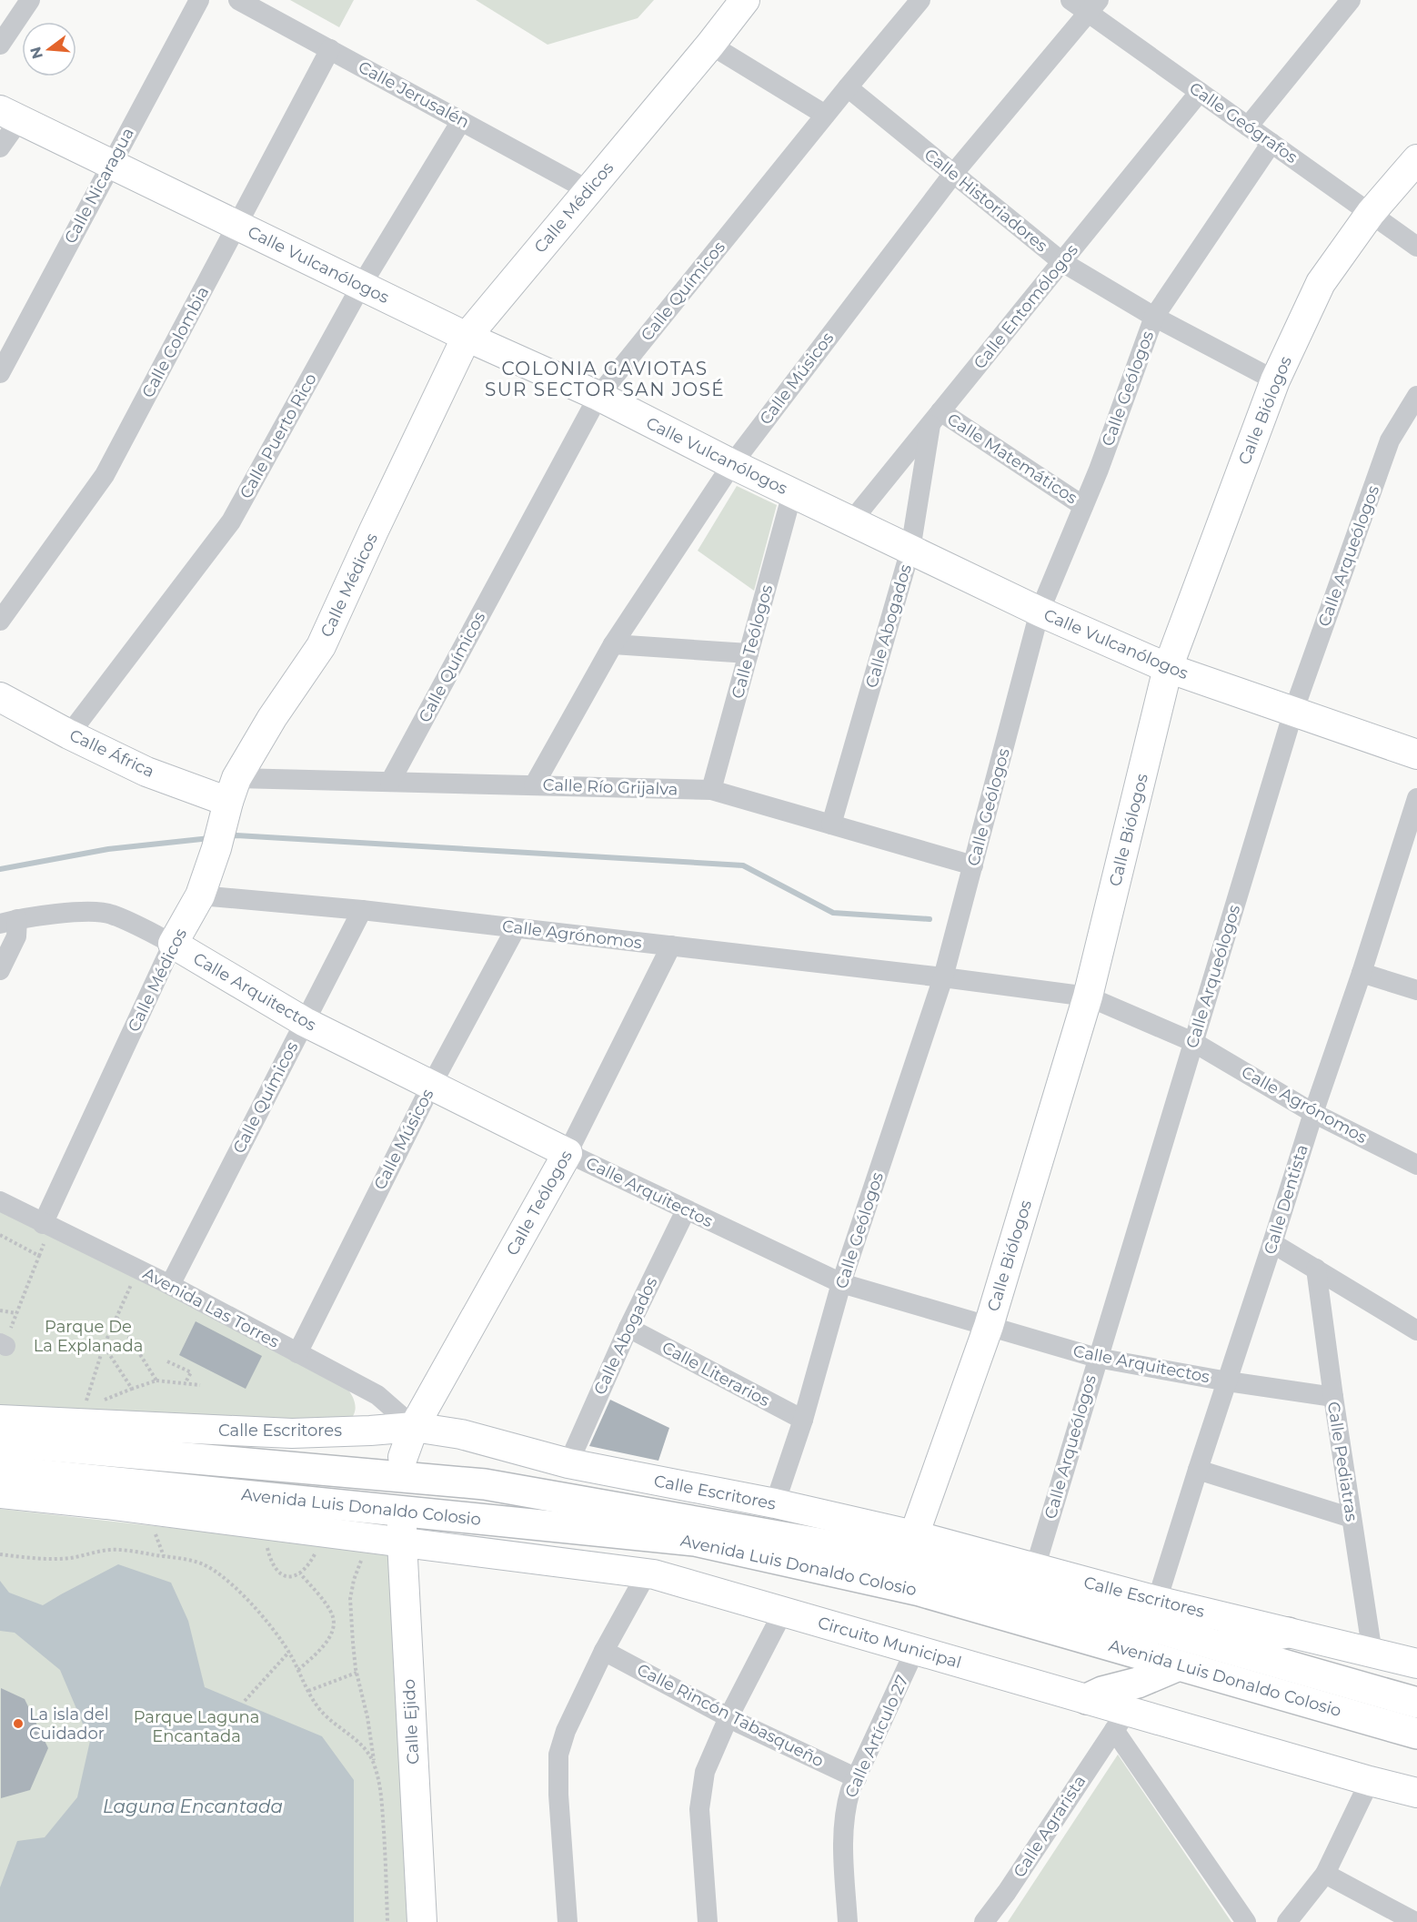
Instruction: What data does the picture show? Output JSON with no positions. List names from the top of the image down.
{
  "streets": {
    "main road": ["Avenida Luis Donaldo Colosio"],
    "street": [
      "Calle Jerusalén",
      "Calle Geógrafos",
      "Calle Nicaragua",
      "Calle Historiadores",
      "Calle Médicos",
      "Calle Vulcanólogos",
      "Calle Químicos",
      "Calle Entomólogos",
      "Calle Colombia",
      "Calle Músicos",
      "Calle Geólogos",
      "Calle Biólogos",
      "Calle Puerto Rico",
      "Calle Matemáticos",
      "Calle Arqueólogos",
      "Calle Abogados",
      "Calle Teólogos",
      "Calle África",
      "Calle Río Grijalva",
      "Calle Agrónomos",
      "Calle Arquitectos",
      "Calle Dentista",
      "Avenida Las Torres",
      "Calle Literarios",
      "Calle Escritores",
      "Calle Pediatras",
      "Circuito Municipal",
      "Calle Rincón Tabasqueño",
      "Calle Ejido",
      "Calle Artículo 27",
      "Calle Agrarista"
    ]
  },
  "crossings": [
    ["Calle Jerusalén", "Calle Médicos"],
    ["Calle Jerusalén", "Calle Colombia"],
    ["Calle Jerusalén", "Calle Puerto Rico"],
    ["Calle Geógrafos", "Calle Entomólogos"],
    ["Calle Geógrafos", "Calle Músicos"],
    ["Calle Geógrafos", "Calle Geólogos"],
    ["Calle Geógrafos", "Calle Biólogos"],
    ["Calle Nicaragua", "Calle Vulcanólogos"],
    ["Calle Historiadores", "Calle Químicos"],
    ["Calle Historiadores", "Calle Entomólogos"],
    ["Calle Historiadores", "Calle Músicos"],
    ["Calle Historiadores", "Calle Geólogos"],
    ["Calle Historiadores", "Calle Biólogos"],
    ["Calle Médicos", "Calle Vulcanólogos"],
    ["Calle Médicos", "Calle África"],
    ["Calle Médicos", "Calle Río Grijalva"],
    ["Calle Médicos", "Calle Agrónomos"],
    ["Calle Médicos", "Calle Arquitectos"],
    ["Calle Médicos", "Avenida Las Torres"],
    ["Calle Vulcanólogos", "Calle Químicos"],
    ["Calle Vulcanólogos", "Calle Entomólogos"],
    ["Calle Vulcanólogos", "Calle Colombia"],
    ["Calle Vulcanólogos", "Calle Músicos"],
    ["Calle Vulcanólogos", "Calle Geólogos"],
    ["Calle Vulcanólogos", "Calle Biólogos"],
    ["Calle Vulcanólogos", "Calle Puerto Rico"],
    ["Calle Vulcanólogos", "Calle Arqueólogos"],
    ["Calle Vulcanólogos", "Calle Abogados"],
    ["Calle Vulcanólogos", "Calle Teólogos"],
    ["Calle Químicos", "Calle Río Grijalva"],
    ["Calle Químicos", "Calle Agrónomos"],
    ["Calle Químicos", "Calle Arquitectos"],
    ["Calle Químicos", "Avenida Las Torres"],
    ["Calle Entomólogos", "Calle Matemáticos"],
    ["Calle Entomólogos", "Calle Abogados"],
    ["Calle Músicos", "Calle Río Grijalva"],
    ["Calle Músicos", "Calle Agrónomos"],
    ["Calle Músicos", "Calle Arquitectos"],
    ["Calle Músicos", "Avenida Las Torres"],
    ["Calle Geólogos", "Calle Matemáticos"],
    ["Calle Geólogos", "Calle Río Grijalva"],
    ["Calle Geólogos", "Calle Agrónomos"],
    ["Calle Geólogos", "Calle Arquitectos"],
    ["Calle Geólogos", "Calle Literarios"],
    ["Calle Geólogos", "Calle Escritores"],
    ["Calle Biólogos", "Calle Agrónomos"],
    ["Calle Biólogos", "Calle Arquitectos"],
    ["Calle Biólogos", "Calle Escritores"],
    ["Calle Puerto Rico", "Calle África"],
    ["Calle Matemáticos", "Calle Abogados"],
    ["Calle Arqueólogos", "Calle Agrónomos"],
    ["Calle Arqueólogos", "Calle Arquitectos"],
    ["Calle Arqueólogos", "Calle Escritores"],
    ["Calle Abogados", "Calle Río Grijalva"],
    ["Calle Abogados", "Calle Arquitectos"],
    ["Calle Abogados", "Calle Literarios"],
    ["Calle Abogados", "Calle Escritores"],
    ["Calle Teólogos", "Calle Río Grijalva"],
    ["Calle Teólogos", "Calle Agrónomos"],
    ["Calle Teólogos", "Calle Arquitectos"],
    ["Calle Teólogos", "Avenida Las Torres"],
    ["Calle Teólogos", "Calle Escritores"],
    ["Calle África", "Calle Río Grijalva"],
    ["Calle Agrónomos", "Calle Dentista"],
    ["Calle Arquitectos", "Calle Dentista"],
    ["Calle Arquitectos", "Calle Pediatras"],
    ["Calle Dentista", "Calle Escritores"],
    ["Avenida Las Torres", "Calle Escritores"],
    ["Calle Escritores", "Calle Pediatras"],
    ["Avenida Luis Donaldo Colosio", "Circuito Municipal"],
    ["Avenida Luis Donaldo Colosio", "Calle Ejido"],
    ["Circuito Municipal", "Calle Ejido"],
    ["Circuito Municipal", "Calle Artículo 27"],
    ["Circuito Municipal", "Calle Agrarista"],
    ["Calle Rincón Tabasqueño", "Calle Artículo 27"]
  ],
  "districts": ["COLONIA GAVIOTAS SUR SECTOR SAN JOSÉ"],
  "water": ["Laguna Encantada"],
  "parks": ["Parque De La Explanada", "Parque Laguna Encantada"],
  "places": ["La isla del Cuidador"],
  "north": "left"
}
